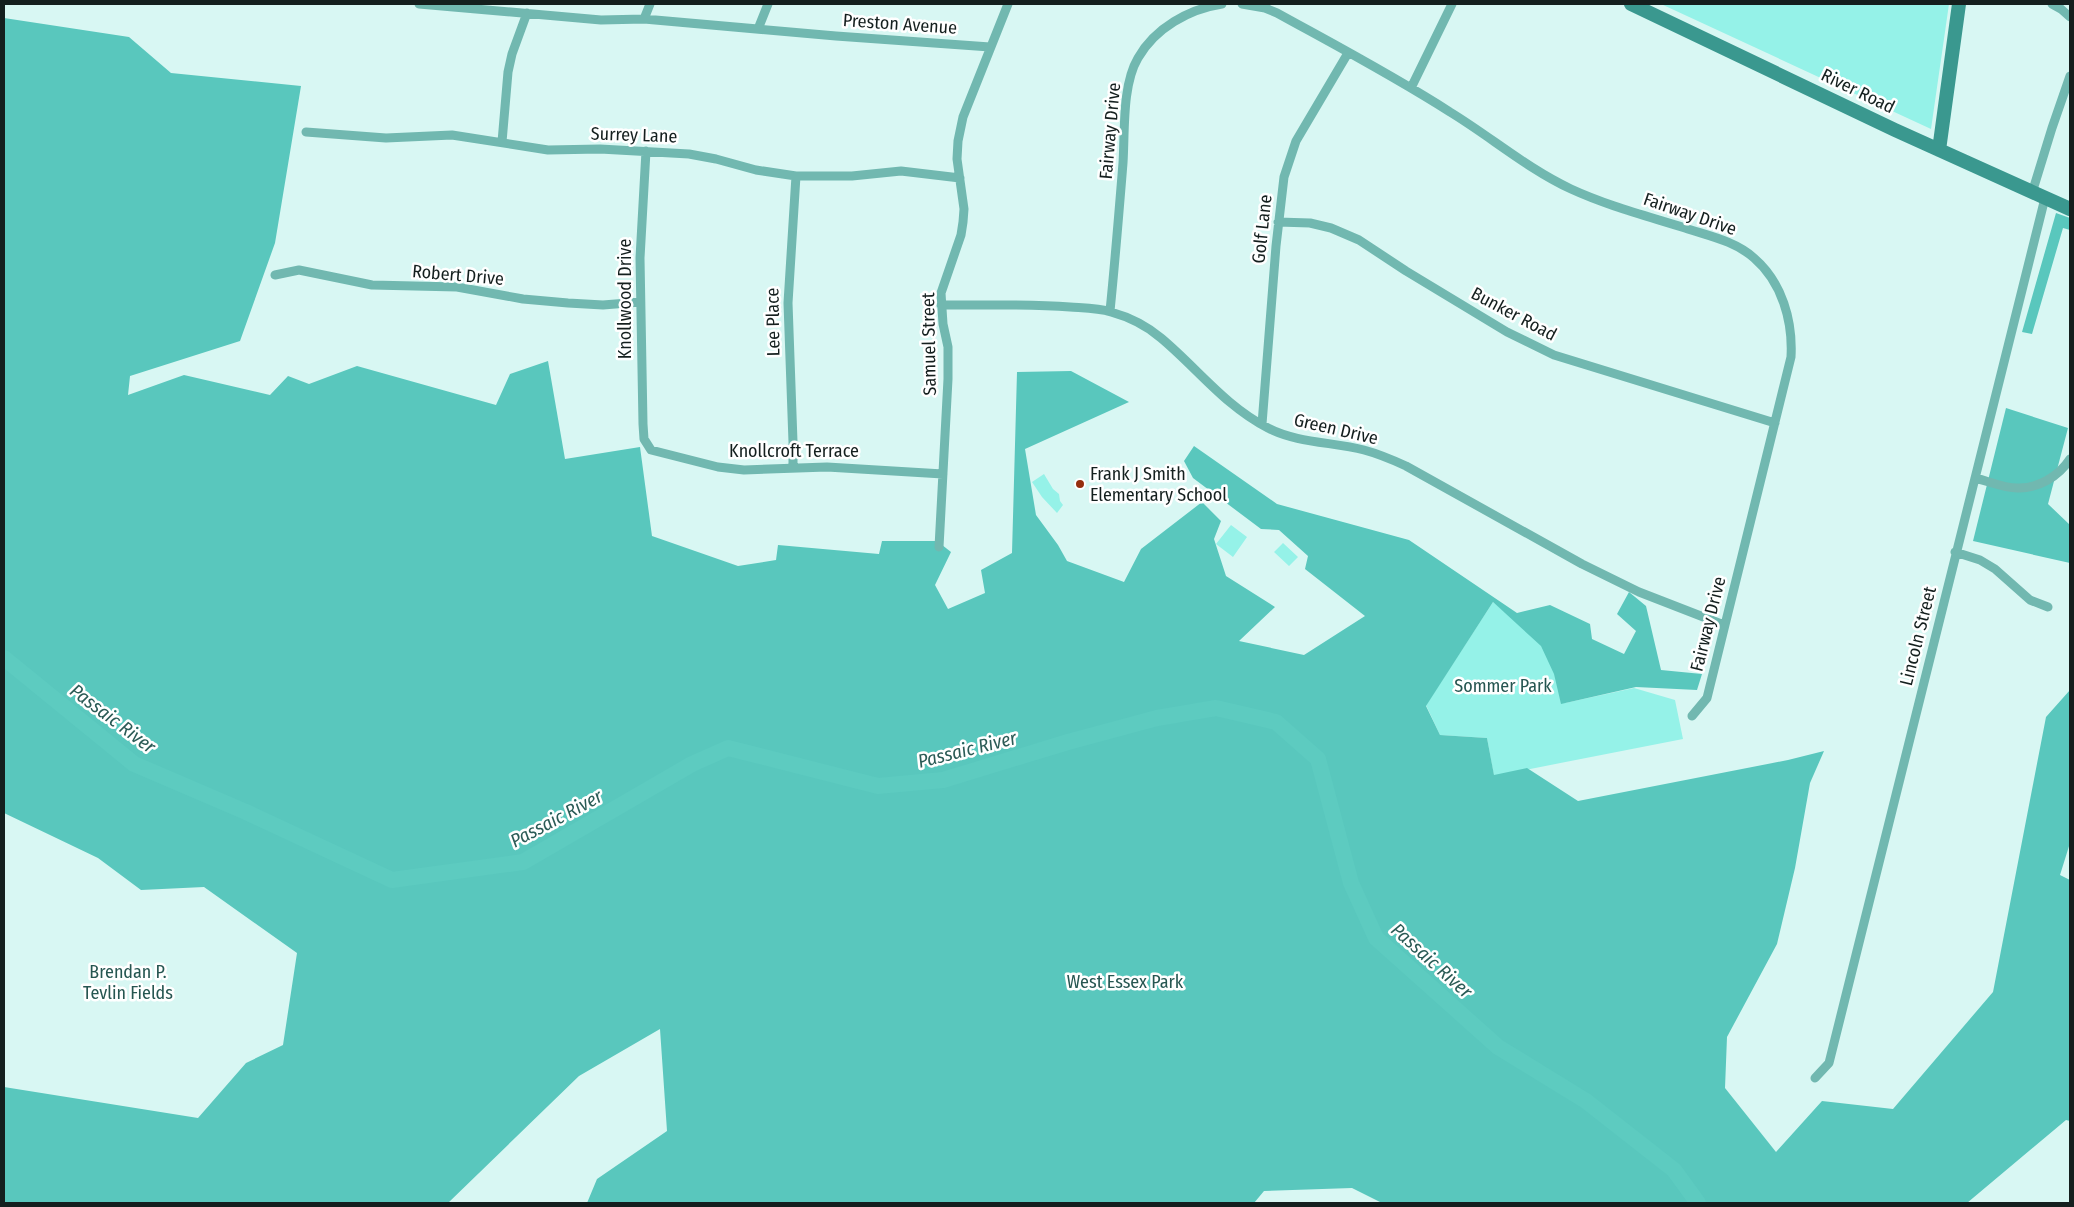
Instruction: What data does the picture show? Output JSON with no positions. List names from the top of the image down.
{
  "streets": {
    "street": [
      "Preston Avenue",
      "River Road",
      "Fairway Drive",
      "Surrey Lane",
      "Golf Lane",
      "Robert Drive",
      "Knollwood Drive",
      "Bunker Road",
      "Lee Place",
      "Samuel Street",
      "Green Drive",
      "Knollcroft Terrace",
      "Lincoln Street"
    ]
  },
  "crossings": [
    ["Preston Avenue", "Samuel Street"],
    ["River Road", "Lincoln Street"],
    ["Fairway Drive", "Golf Lane"],
    ["Fairway Drive", "Bunker Road"],
    ["Fairway Drive", "Green Drive"],
    ["Surrey Lane", "Knollwood Drive"],
    ["Surrey Lane", "Lee Place"],
    ["Surrey Lane", "Samuel Street"],
    ["Golf Lane", "Bunker Road"],
    ["Golf Lane", "Green Drive"],
    ["Robert Drive", "Knollwood Drive"],
    ["Knollwood Drive", "Knollcroft Terrace"],
    ["Lee Place", "Knollcroft Terrace"],
    ["Samuel Street", "Green Drive"],
    ["Samuel Street", "Knollcroft Terrace"]
  ],
  "water": ["Passaic River"],
  "parks": ["Sommer Park", "Brendan P. Tevlin Fields", "West Essex Park"],
  "places": ["Frank J Smith Elementary School"]
}
